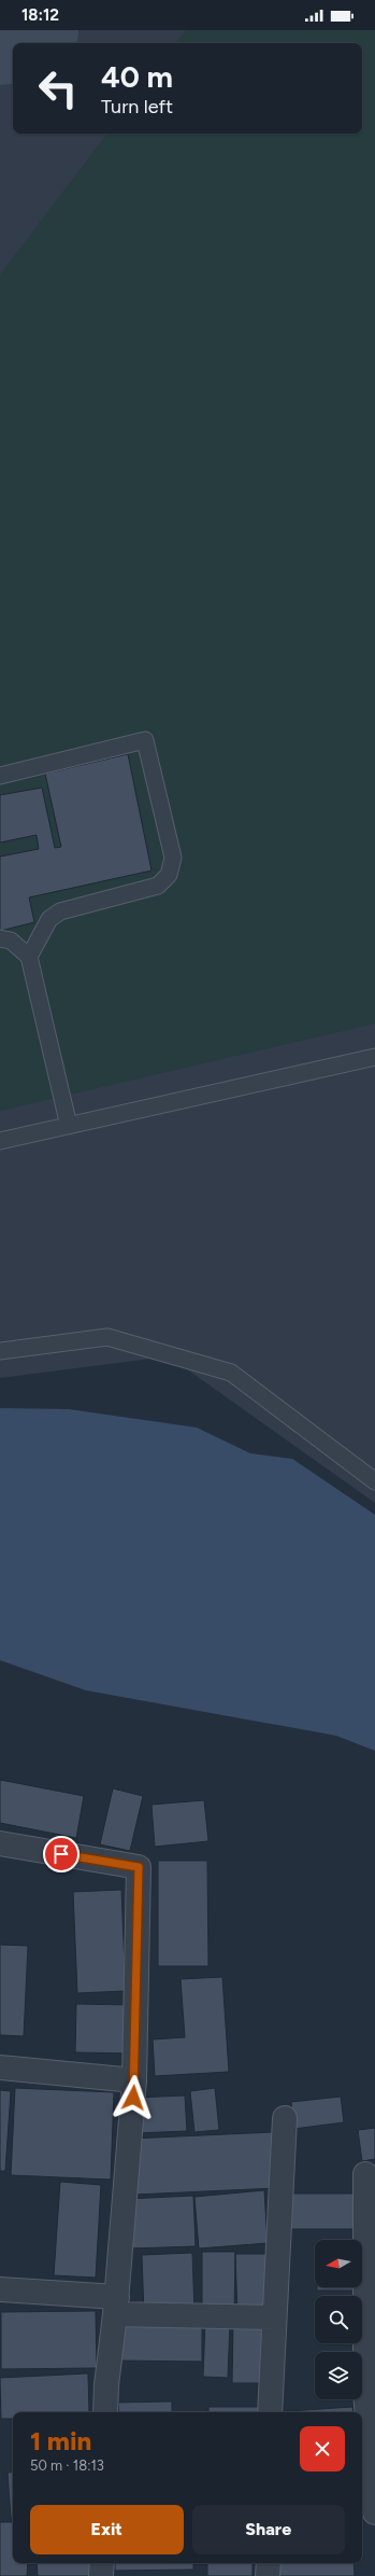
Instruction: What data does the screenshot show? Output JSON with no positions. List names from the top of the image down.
{
  "north": "left",
  "page": {
    "status": "18:12",
    "turn": ["40 m", "Turn left"],
    "heading": ["1 min", "50 m · 18:13"],
    "buttons": ["Exit", "Share"]
  }
}
